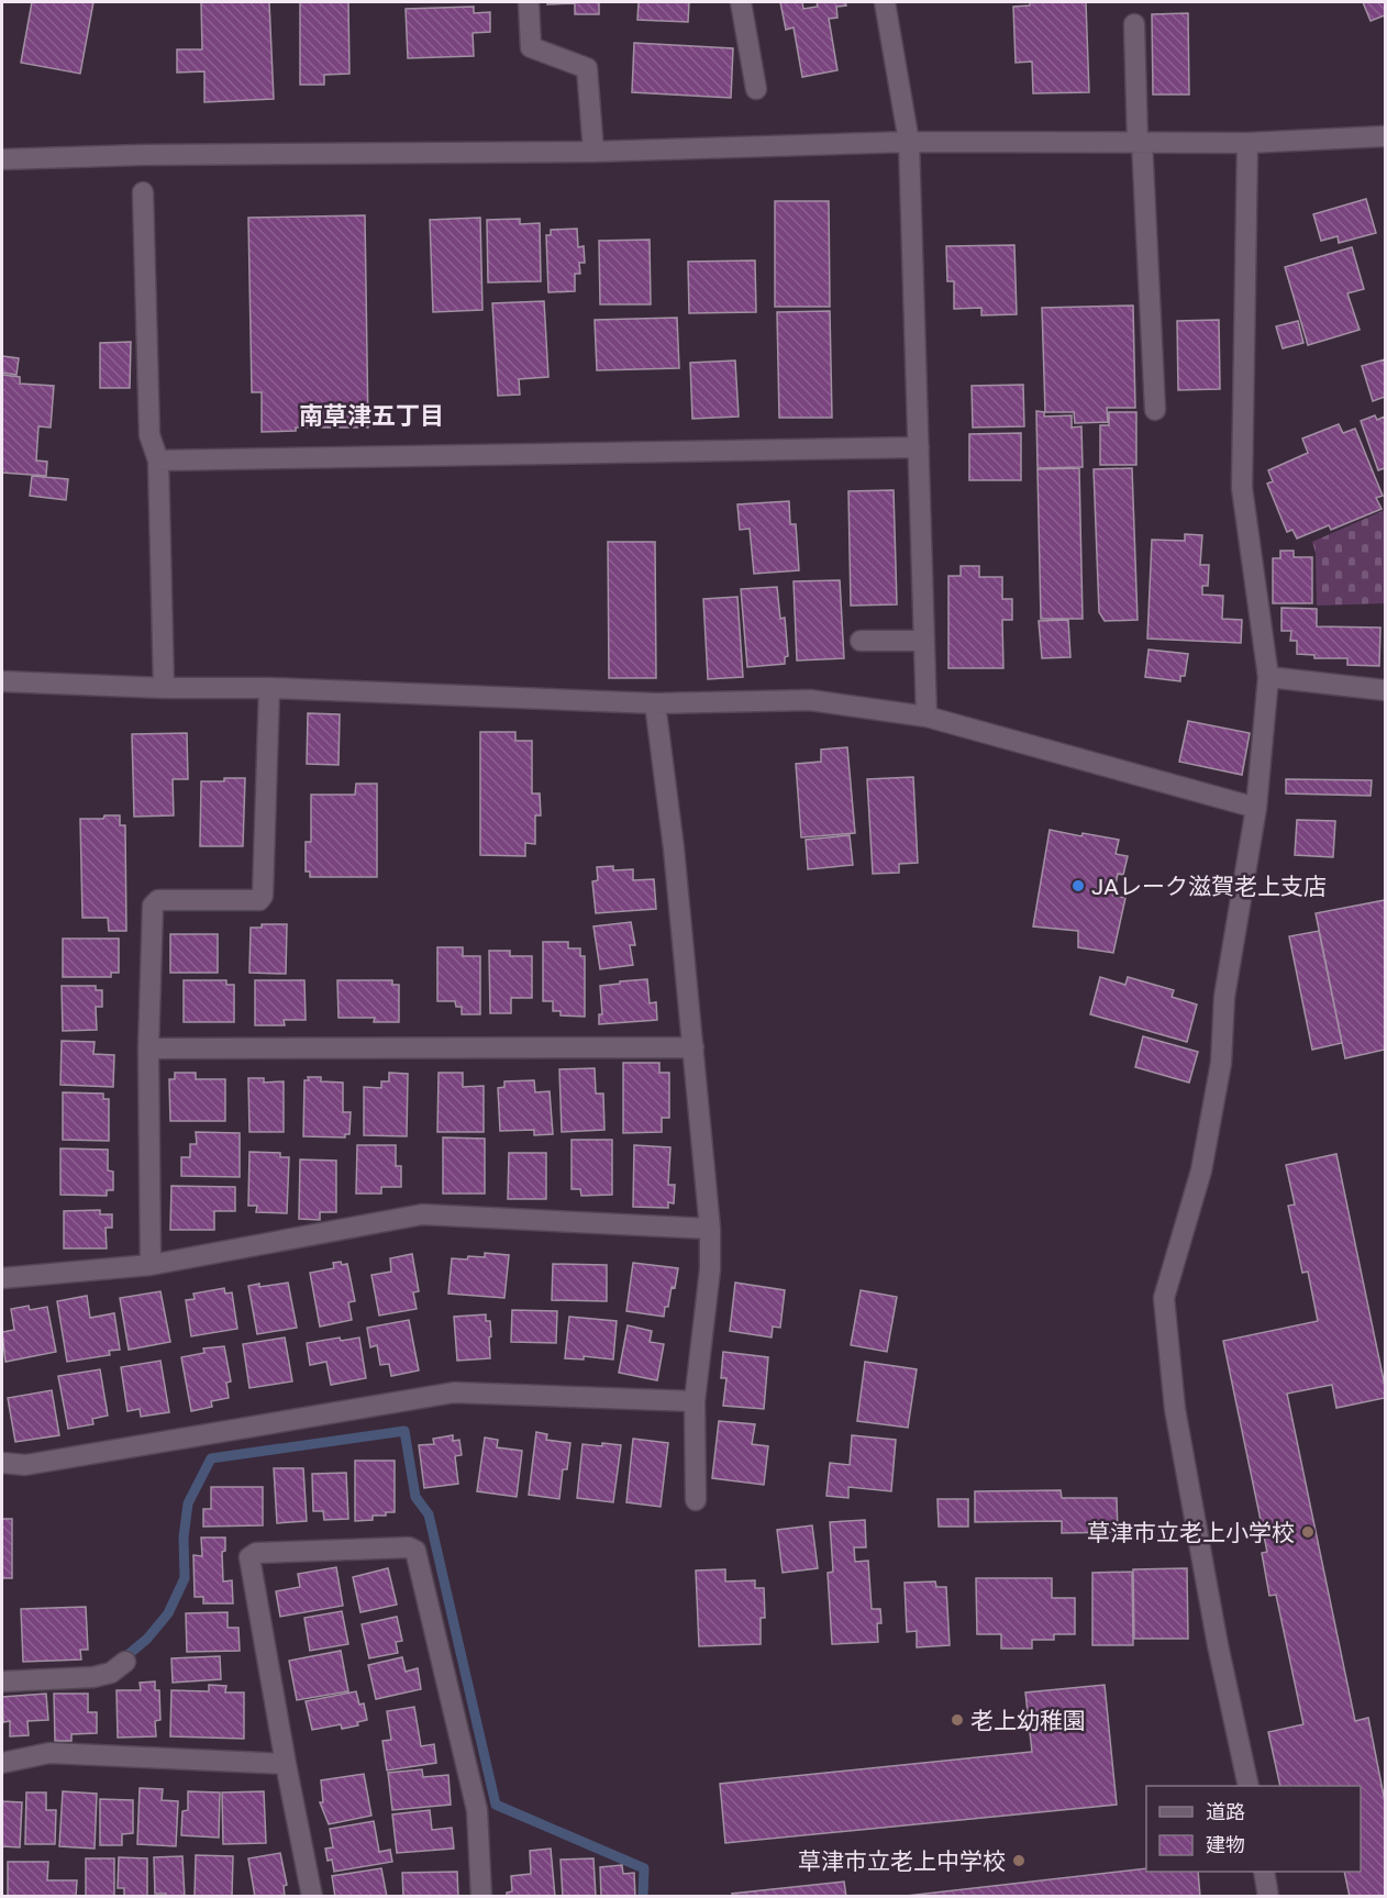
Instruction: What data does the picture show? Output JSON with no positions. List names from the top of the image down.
{
  "districts": ["南草津五丁目"],
  "places": [
    "JAレーク滋賀老上支店",
    "草津市立老上小学校",
    "老上幼稚園",
    "草津市立老上中学校"
  ],
  "legend": ["道路", "建物"]
}
